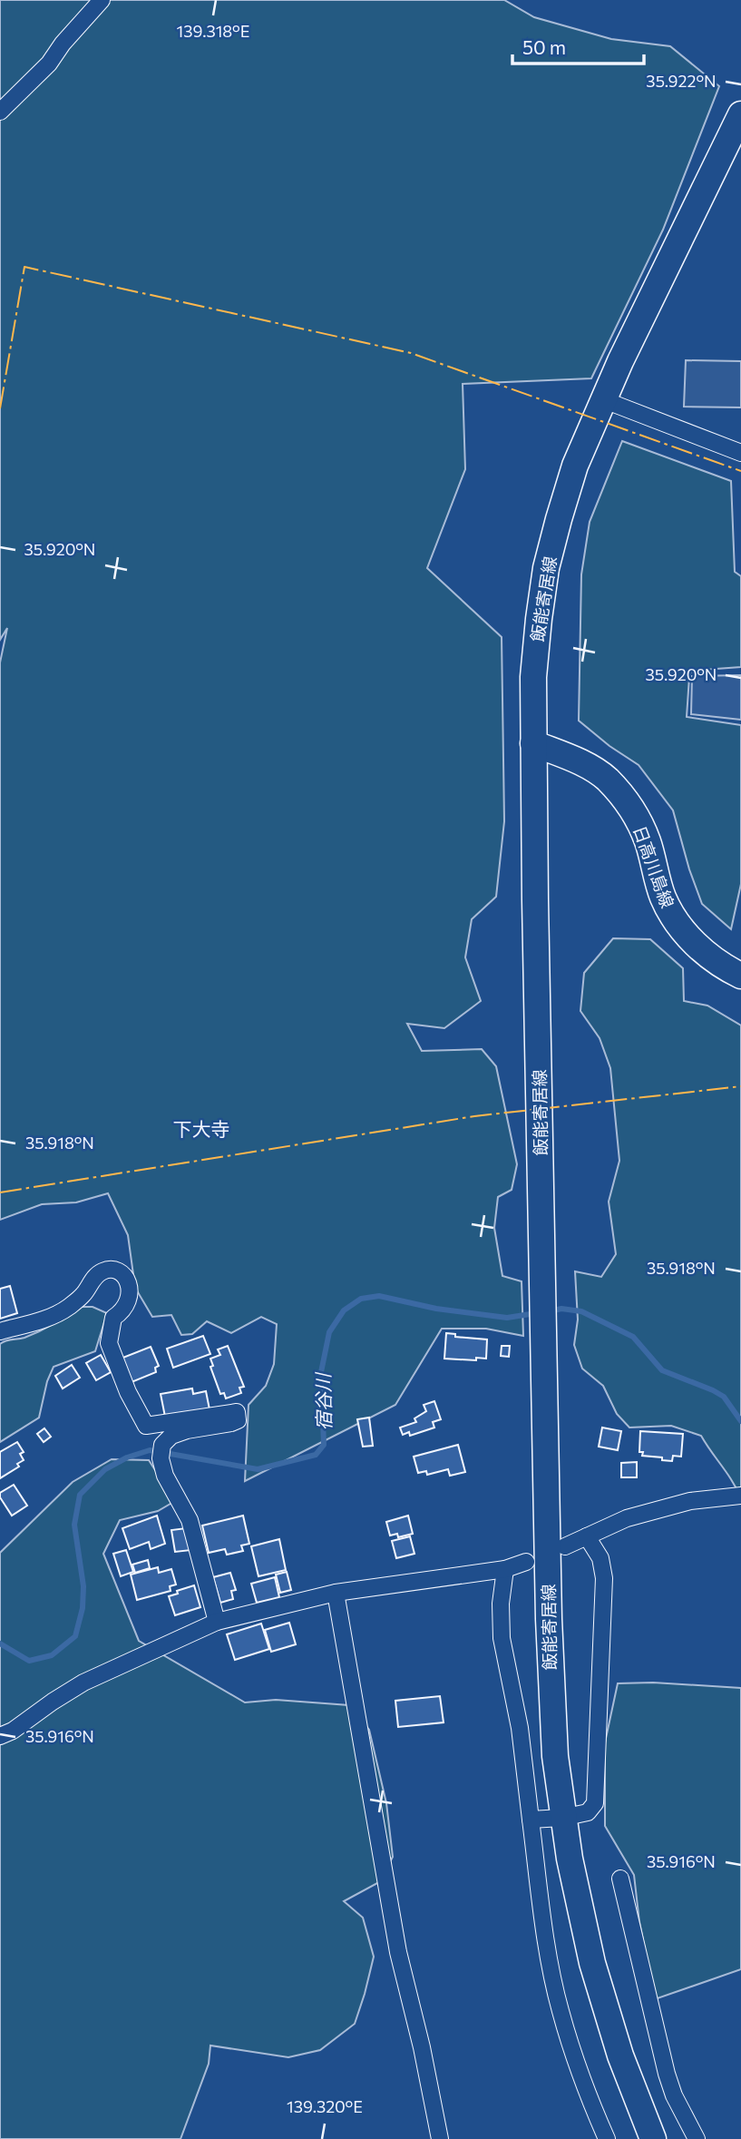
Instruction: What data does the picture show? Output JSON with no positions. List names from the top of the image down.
{
  "streets": {
    "main road": ["飯能寄居線", "日高川島線"]
  },
  "crossings": [
    ["飯能寄居線", "日高川島線"]
  ],
  "districts": ["下大寺"],
  "water": ["宿谷川"],
  "scale_bar": "50 m",
  "coordinates": [
    "139.318°E",
    "35.922°N",
    "35.920°N",
    "35.918°N",
    "35.916°N",
    "139.320°E"
  ]
}
